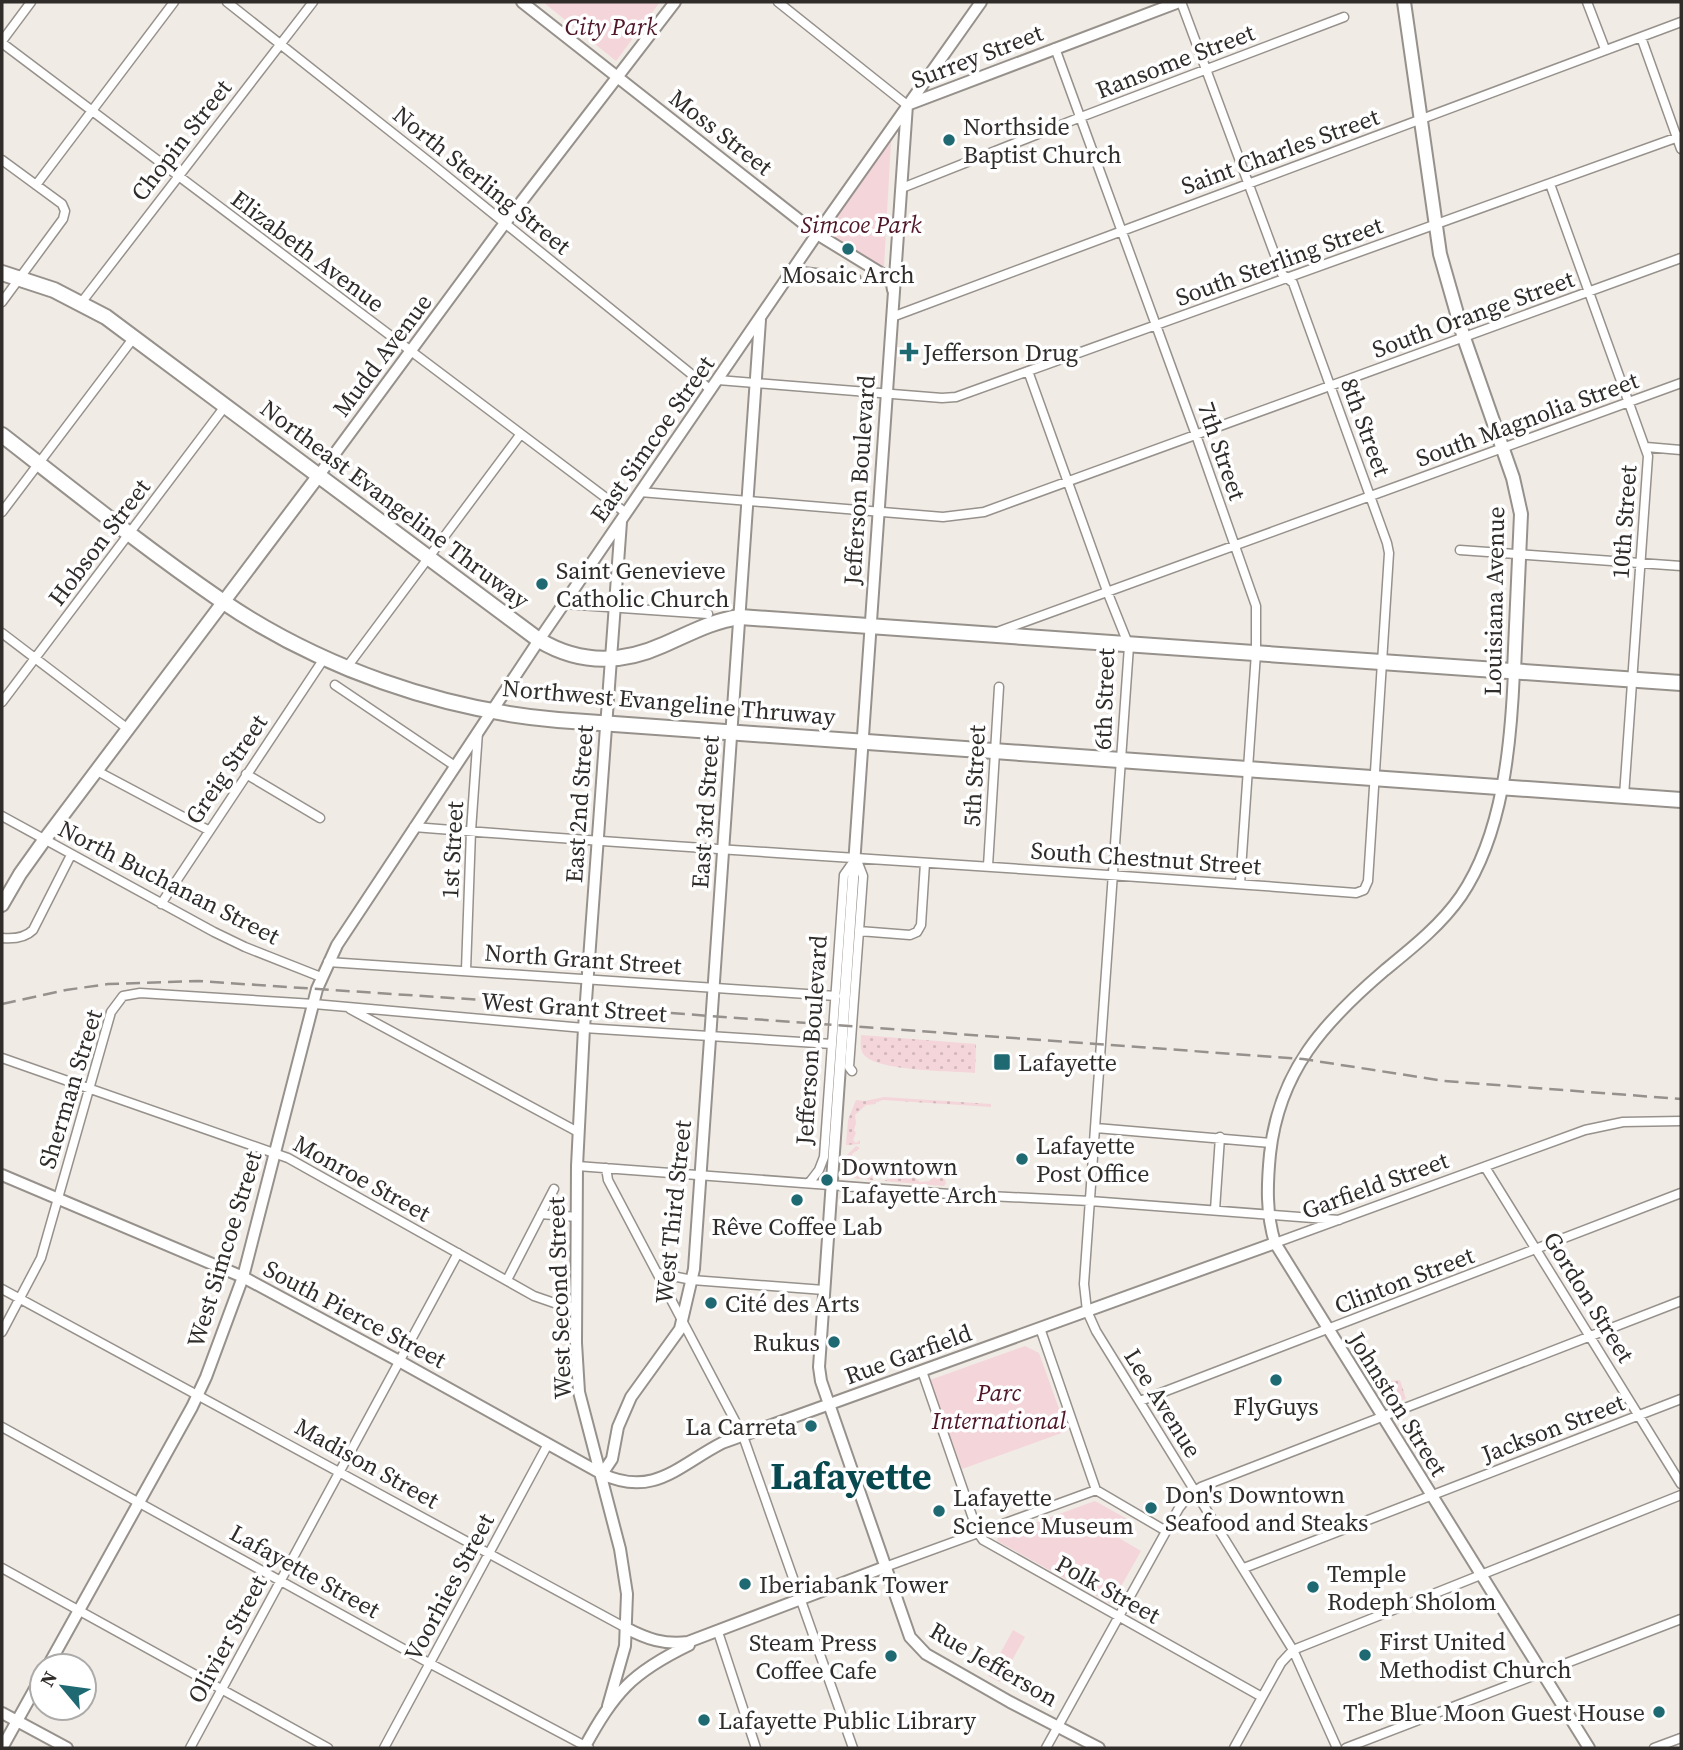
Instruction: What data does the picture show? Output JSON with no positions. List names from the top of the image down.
{
  "streets": {
    "highway": ["Northeast Evangeline Thruway", "Northwest Evangeline Thruway"],
    "main road": ["Mudd Avenue", "Louisiana Avenue"],
    "street": [
      "Surrey Street",
      "Ransome Street",
      "Moss Street",
      "Chopin Street",
      "Saint Charles Street",
      "North Sterling Street",
      "Elizabeth Avenue",
      "South Sterling Street",
      "South Orange Street",
      "South Magnolia Street",
      "8th Street",
      "East Simcoe Street",
      "7th Street",
      "Jefferson Boulevard",
      "10th Street",
      "Hobson Street",
      "6th Street",
      "Greig Street",
      "5th Street",
      "East 2nd Street",
      "East 3rd Street",
      "1st Street",
      "South Chestnut Street",
      "North Buchanan Street",
      "North Grant Street",
      "West Grant Street",
      "Sherman Street",
      "Monroe Street",
      "Garfield Street",
      "West Third Street",
      "West Simcoe Street",
      "Clinton Street",
      "Gordon Street",
      "West Second Street",
      "South Pierce Street",
      "Rue Garfield",
      "Lee Avenue",
      "Johnston Street",
      "Jackson Street",
      "Madison Street",
      "Lafayette Street",
      "Voorhies Street",
      "Polk Street",
      "Olivier Street",
      "Rue Jefferson"
    ]
  },
  "crossings": [
    ["Surrey Street", "8th Street"],
    ["Surrey Street", "East Simcoe Street"],
    ["Surrey Street", "7th Street"],
    ["Surrey Street", "Jefferson Boulevard"],
    ["Ransome Street", "8th Street"],
    ["Ransome Street", "7th Street"],
    ["Ransome Street", "Jefferson Boulevard"],
    ["Moss Street", "Mudd Avenue"],
    ["Moss Street", "East Simcoe Street"],
    ["Moss Street", "Jefferson Boulevard"],
    ["Chopin Street", "North Sterling Street"],
    ["Chopin Street", "Elizabeth Avenue"],
    ["Chopin Street", "Northeast Evangeline Thruway"],
    ["Saint Charles Street", "8th Street"],
    ["Saint Charles Street", "7th Street"],
    ["Saint Charles Street", "Jefferson Boulevard"],
    ["Saint Charles Street", "Louisiana Avenue"],
    ["North Sterling Street", "Mudd Avenue"],
    ["North Sterling Street", "East Simcoe Street"],
    ["Elizabeth Avenue", "Mudd Avenue"],
    ["Elizabeth Avenue", "East Simcoe Street"],
    ["Elizabeth Avenue", "East 2nd Street"],
    ["South Sterling Street", "8th Street"],
    ["South Sterling Street", "7th Street"],
    ["South Sterling Street", "Jefferson Boulevard"],
    ["South Sterling Street", "10th Street"],
    ["South Sterling Street", "Louisiana Avenue"],
    ["South Sterling Street", "6th Street"],
    ["South Orange Street", "8th Street"],
    ["South Orange Street", "East Simcoe Street"],
    ["South Orange Street", "7th Street"],
    ["South Orange Street", "Jefferson Boulevard"],
    ["South Orange Street", "10th Street"],
    ["South Orange Street", "Louisiana Avenue"],
    ["South Orange Street", "6th Street"],
    ["South Orange Street", "East 3rd Street"],
    ["Mudd Avenue", "Northeast Evangeline Thruway"],
    ["Mudd Avenue", "Northwest Evangeline Thruway"],
    ["Mudd Avenue", "North Buchanan Street"],
    ["South Magnolia Street", "8th Street"],
    ["South Magnolia Street", "7th Street"],
    ["South Magnolia Street", "Northeast Evangeline Thruway"],
    ["South Magnolia Street", "10th Street"],
    ["South Magnolia Street", "Louisiana Avenue"],
    ["South Magnolia Street", "6th Street"],
    ["8th Street", "Northeast Evangeline Thruway"],
    ["8th Street", "Northwest Evangeline Thruway"],
    ["8th Street", "South Chestnut Street"],
    ["East Simcoe Street", "Jefferson Boulevard"],
    ["East Simcoe Street", "Northeast Evangeline Thruway"],
    ["East Simcoe Street", "Northwest Evangeline Thruway"],
    ["East Simcoe Street", "East 2nd Street"],
    ["East Simcoe Street", "East 3rd Street"],
    ["East Simcoe Street", "1st Street"],
    ["East Simcoe Street", "South Chestnut Street"],
    ["East Simcoe Street", "North Buchanan Street"],
    ["East Simcoe Street", "North Grant Street"],
    ["East Simcoe Street", "West Simcoe Street"],
    ["7th Street", "Northeast Evangeline Thruway"],
    ["7th Street", "Northwest Evangeline Thruway"],
    ["7th Street", "South Chestnut Street"],
    ["Jefferson Boulevard", "Northeast Evangeline Thruway"],
    ["Jefferson Boulevard", "Northwest Evangeline Thruway"],
    ["Jefferson Boulevard", "South Chestnut Street"],
    ["Jefferson Boulevard", "North Grant Street"],
    ["Jefferson Boulevard", "West Grant Street"],
    ["Jefferson Boulevard", "Rue Jefferson"],
    ["Northeast Evangeline Thruway", "10th Street"],
    ["Northeast Evangeline Thruway", "Hobson Street"],
    ["Northeast Evangeline Thruway", "Louisiana Avenue"],
    ["Northeast Evangeline Thruway", "6th Street"],
    ["Northeast Evangeline Thruway", "East 2nd Street"],
    ["Northeast Evangeline Thruway", "East 3rd Street"],
    ["10th Street", "Northwest Evangeline Thruway"],
    ["Hobson Street", "Northwest Evangeline Thruway"],
    ["Louisiana Avenue", "Northwest Evangeline Thruway"],
    ["Louisiana Avenue", "Johnston Street"],
    ["6th Street", "Northwest Evangeline Thruway"],
    ["6th Street", "South Chestnut Street"],
    ["6th Street", "Lee Avenue"],
    ["Northwest Evangeline Thruway", "Greig Street"],
    ["Northwest Evangeline Thruway", "5th Street"],
    ["Northwest Evangeline Thruway", "East 2nd Street"],
    ["Northwest Evangeline Thruway", "East 3rd Street"],
    ["Greig Street", "North Buchanan Street"],
    ["5th Street", "South Chestnut Street"],
    ["East 2nd Street", "South Chestnut Street"],
    ["East 2nd Street", "North Grant Street"],
    ["East 2nd Street", "West Second Street"],
    ["East 3rd Street", "South Chestnut Street"],
    ["East 3rd Street", "North Grant Street"],
    ["East 3rd Street", "West Third Street"],
    ["1st Street", "South Chestnut Street"],
    ["1st Street", "North Grant Street"],
    ["North Buchanan Street", "West Simcoe Street"],
    ["West Grant Street", "Sherman Street"],
    ["West Grant Street", "West Third Street"],
    ["West Grant Street", "West Simcoe Street"],
    ["West Grant Street", "West Second Street"],
    ["Sherman Street", "Monroe Street"],
    ["Sherman Street", "West Simcoe Street"],
    ["Sherman Street", "South Pierce Street"],
    ["Sherman Street", "Madison Street"],
    ["Monroe Street", "West Simcoe Street"],
    ["Monroe Street", "West Second Street"],
    ["Monroe Street", "Olivier Street"],
    ["Garfield Street", "Gordon Street"],
    ["Garfield Street", "Rue Garfield"],
    ["Garfield Street", "Lee Avenue"],
    ["Garfield Street", "Johnston Street"],
    ["West Third Street", "West Second Street"],
    ["West Third Street", "South Pierce Street"],
    ["West Third Street", "Rue Garfield"],
    ["West Simcoe Street", "South Pierce Street"],
    ["West Simcoe Street", "Madison Street"],
    ["West Simcoe Street", "Lafayette Street"],
    ["Clinton Street", "Gordon Street"],
    ["Clinton Street", "Lee Avenue"],
    ["Clinton Street", "Johnston Street"],
    ["Gordon Street", "Jackson Street"],
    ["West Second Street", "South Pierce Street"],
    ["West Second Street", "Rue Garfield"],
    ["West Second Street", "Madison Street"],
    ["South Pierce Street", "Rue Garfield"],
    ["South Pierce Street", "Voorhies Street"],
    ["South Pierce Street", "Olivier Street"],
    ["Rue Garfield", "Lee Avenue"],
    ["Rue Garfield", "Rue Jefferson"],
    ["Lee Avenue", "Jackson Street"],
    ["Johnston Street", "Jackson Street"],
    ["Madison Street", "Voorhies Street"],
    ["Madison Street", "Olivier Street"],
    ["Lafayette Street", "Voorhies Street"],
    ["Lafayette Street", "Olivier Street"]
  ],
  "districts": ["Lafayette"],
  "parks": ["City Park", "Simcoe Park", "Parc International"],
  "places": {
    "other": [
      "Northside Baptist Church",
      "Mosaic Arch",
      "Saint Genevieve Catholic Church",
      "Lafayette Post Office",
      "Downtown Lafayette Arch",
      "Rêve Coffee Lab",
      "Cité des Arts",
      "Rukus",
      "FlyGuys",
      "La Carreta",
      "Don's Downtown Seafood and Steaks",
      "Lafayette Science Museum",
      "Iberiabank Tower",
      "Temple Rodeph Sholom",
      "First United Methodist Church",
      "Steam Press Coffee Cafe",
      "The Blue Moon Guest House",
      "Lafayette Public Library"
    ],
    "health": ["Jefferson Drug"],
    "transit": ["Lafayette"]
  },
  "north": "top left"
}
